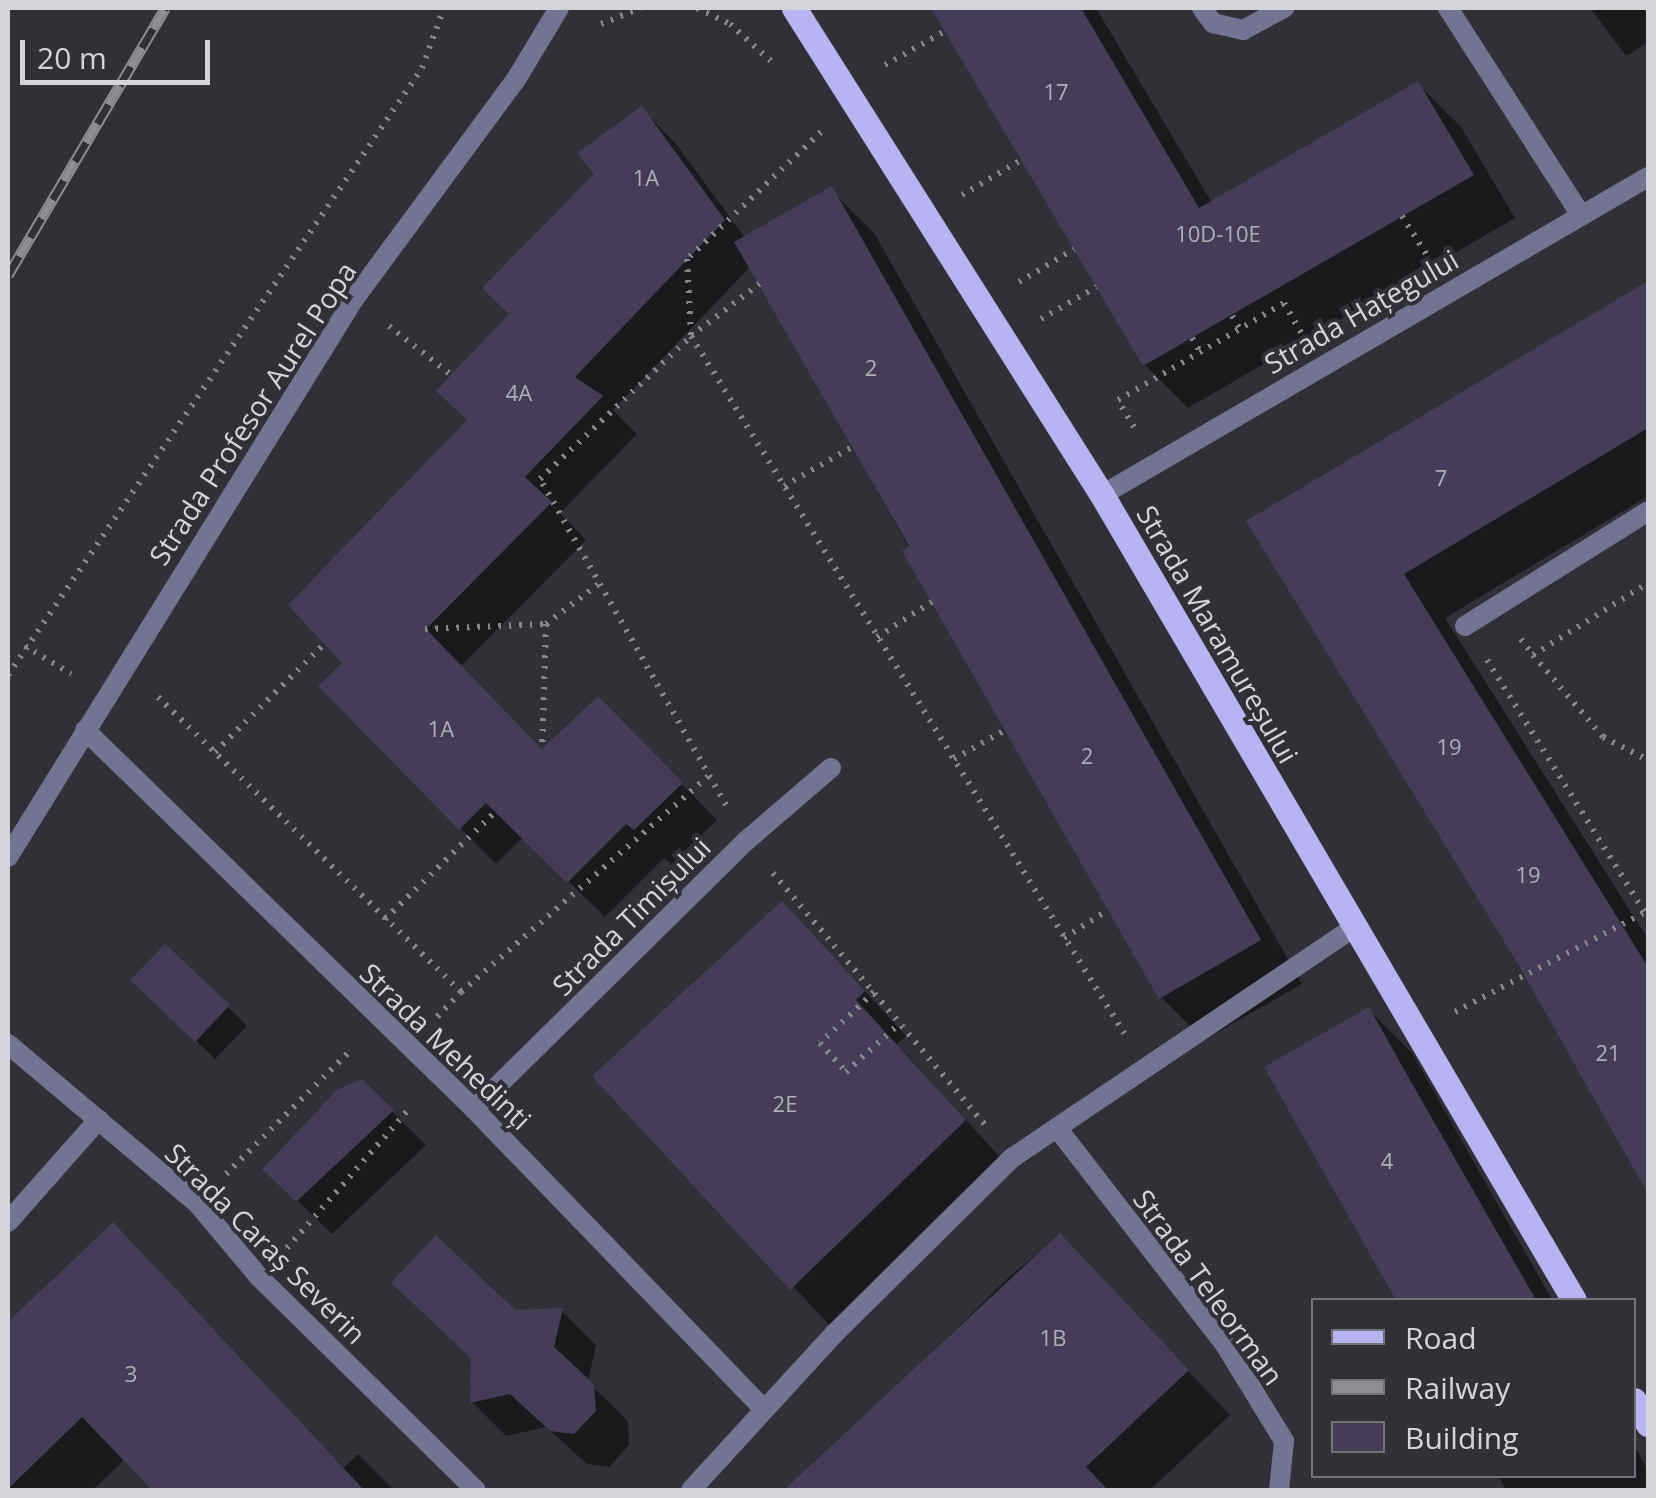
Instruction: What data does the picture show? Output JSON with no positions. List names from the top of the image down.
{
  "streets": {
    "main road": ["Strada Maramureșului"],
    "street": [
      "Strada Hațegului",
      "Strada Profesor Aurel Popa",
      "Strada Timișului",
      "Strada Mehedinți",
      "Strada Caraș Severin",
      "Strada Teleorman"
    ]
  },
  "crossings": [
    ["Strada Hațegului", "Strada Maramureșului"],
    ["Strada Profesor Aurel Popa", "Strada Mehedinți"],
    ["Strada Timișului", "Strada Mehedinți"]
  ],
  "house_numbers": [
    "17",
    "1A",
    "10D-10E",
    "2",
    "4A",
    "7",
    "1A",
    "19",
    "2",
    "19",
    "21",
    "2E",
    "4",
    "1B",
    "3"
  ],
  "legend": ["Road", "Railway", "Building"],
  "scale_bar": "20 m"
}
